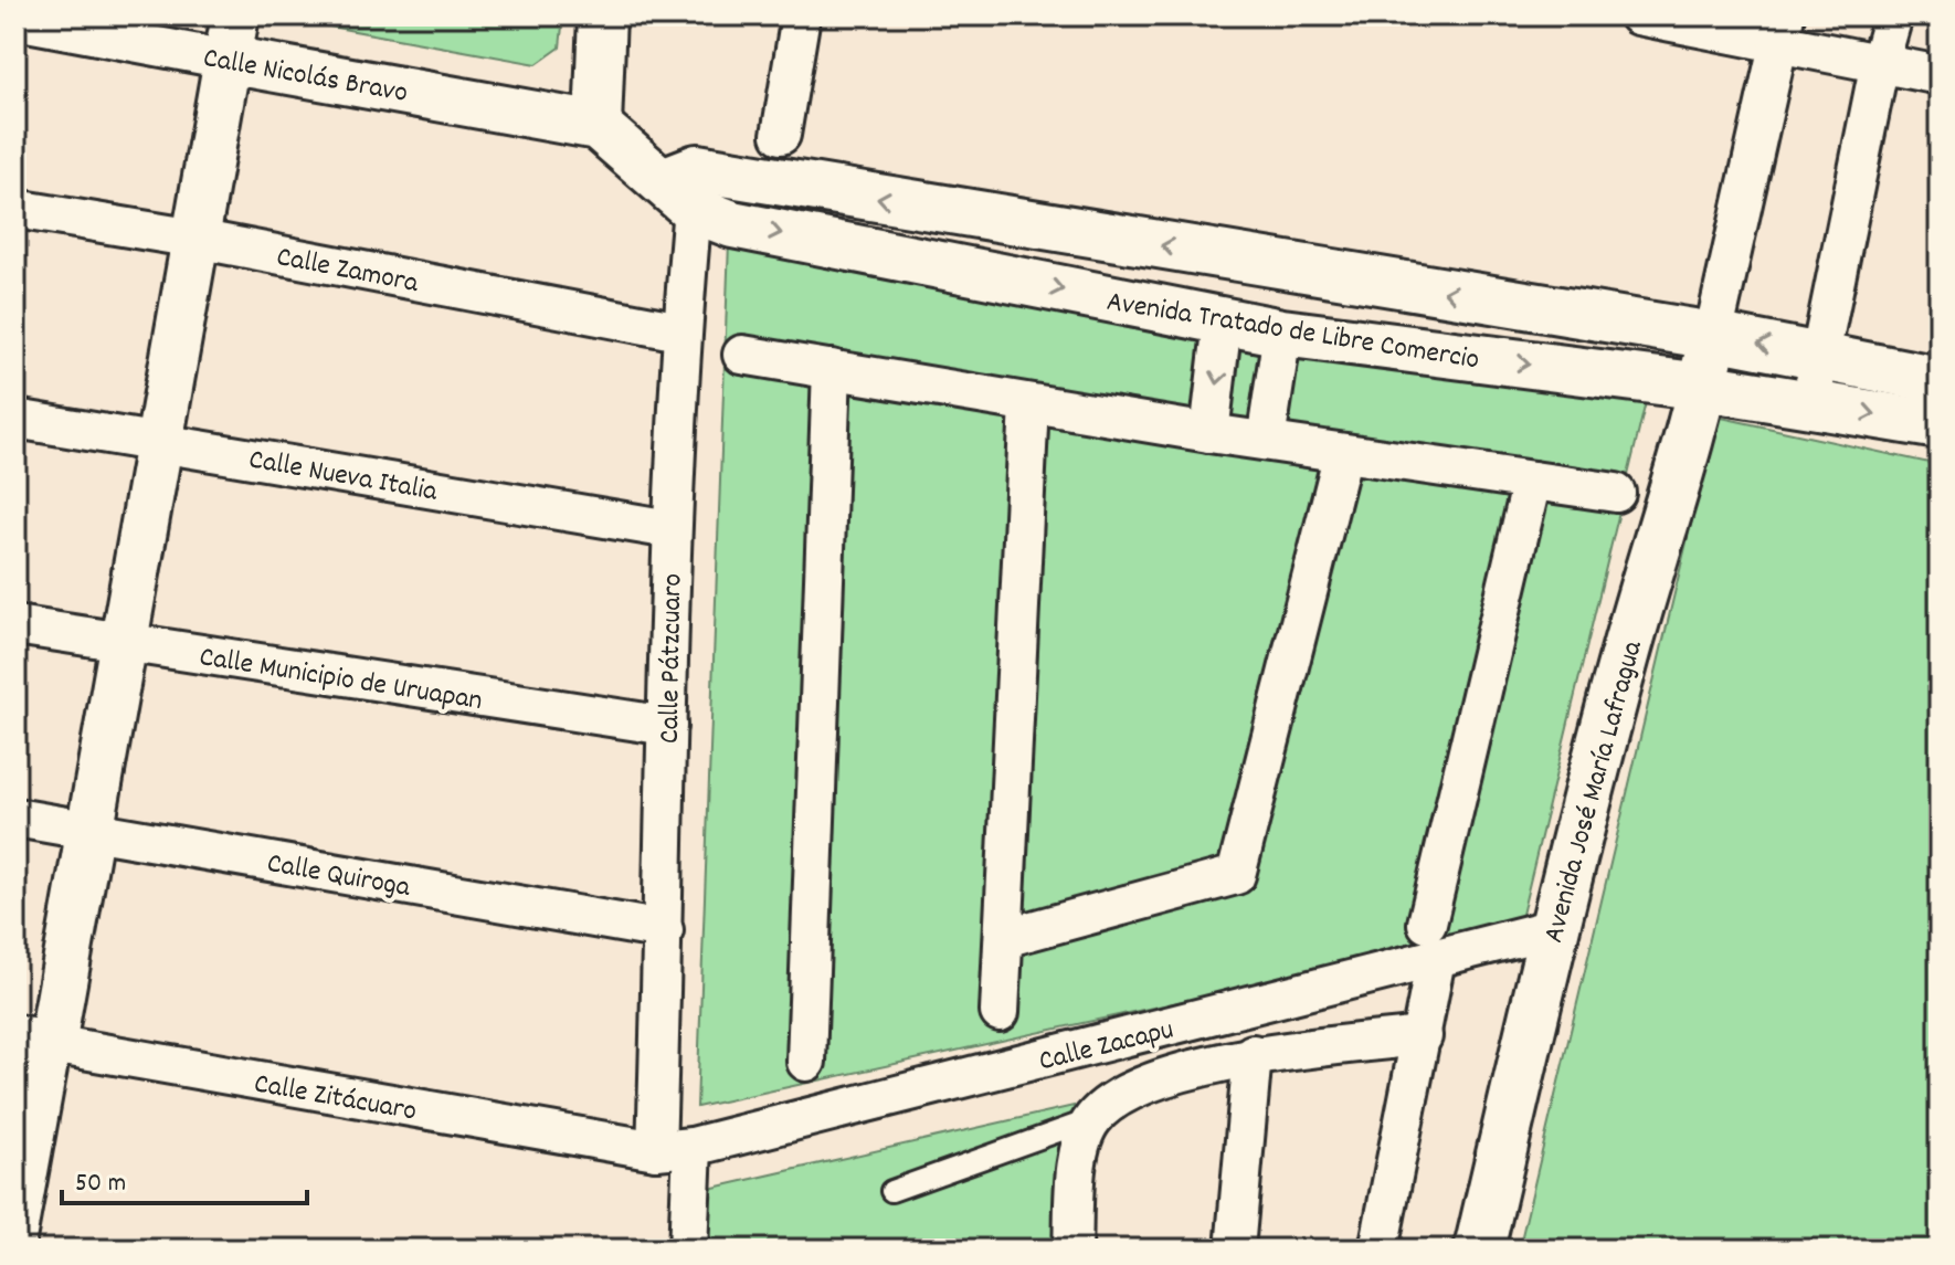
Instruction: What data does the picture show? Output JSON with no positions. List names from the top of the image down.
{
  "streets": {
    "main road": ["Avenida José María Lafragua"],
    "street": [
      "Calle Nicolás Bravo",
      "Calle Zamora",
      "Avenida Tratado de Libre Comercio",
      "Calle Nueva Italia",
      "Calle Pátzcuaro",
      "Calle Municipio de Uruapan",
      "Calle Quiroga",
      "Calle Zacapu",
      "Calle Zitácuaro"
    ]
  },
  "crossings": [
    ["Calle Nicolás Bravo", "Avenida Tratado de Libre Comercio"],
    ["Calle Zamora", "Calle Pátzcuaro"],
    ["Avenida Tratado de Libre Comercio", "Calle Pátzcuaro"],
    ["Avenida Tratado de Libre Comercio", "Avenida José María Lafragua"],
    ["Calle Nueva Italia", "Calle Pátzcuaro"],
    ["Calle Pátzcuaro", "Calle Municipio de Uruapan"],
    ["Calle Pátzcuaro", "Calle Quiroga"],
    ["Calle Pátzcuaro", "Calle Zacapu"],
    ["Calle Pátzcuaro", "Calle Zitácuaro"],
    ["Avenida José María Lafragua", "Calle Zacapu"],
    ["Calle Zacapu", "Calle Zitácuaro"]
  ],
  "scale_bar": "50 m"
}
